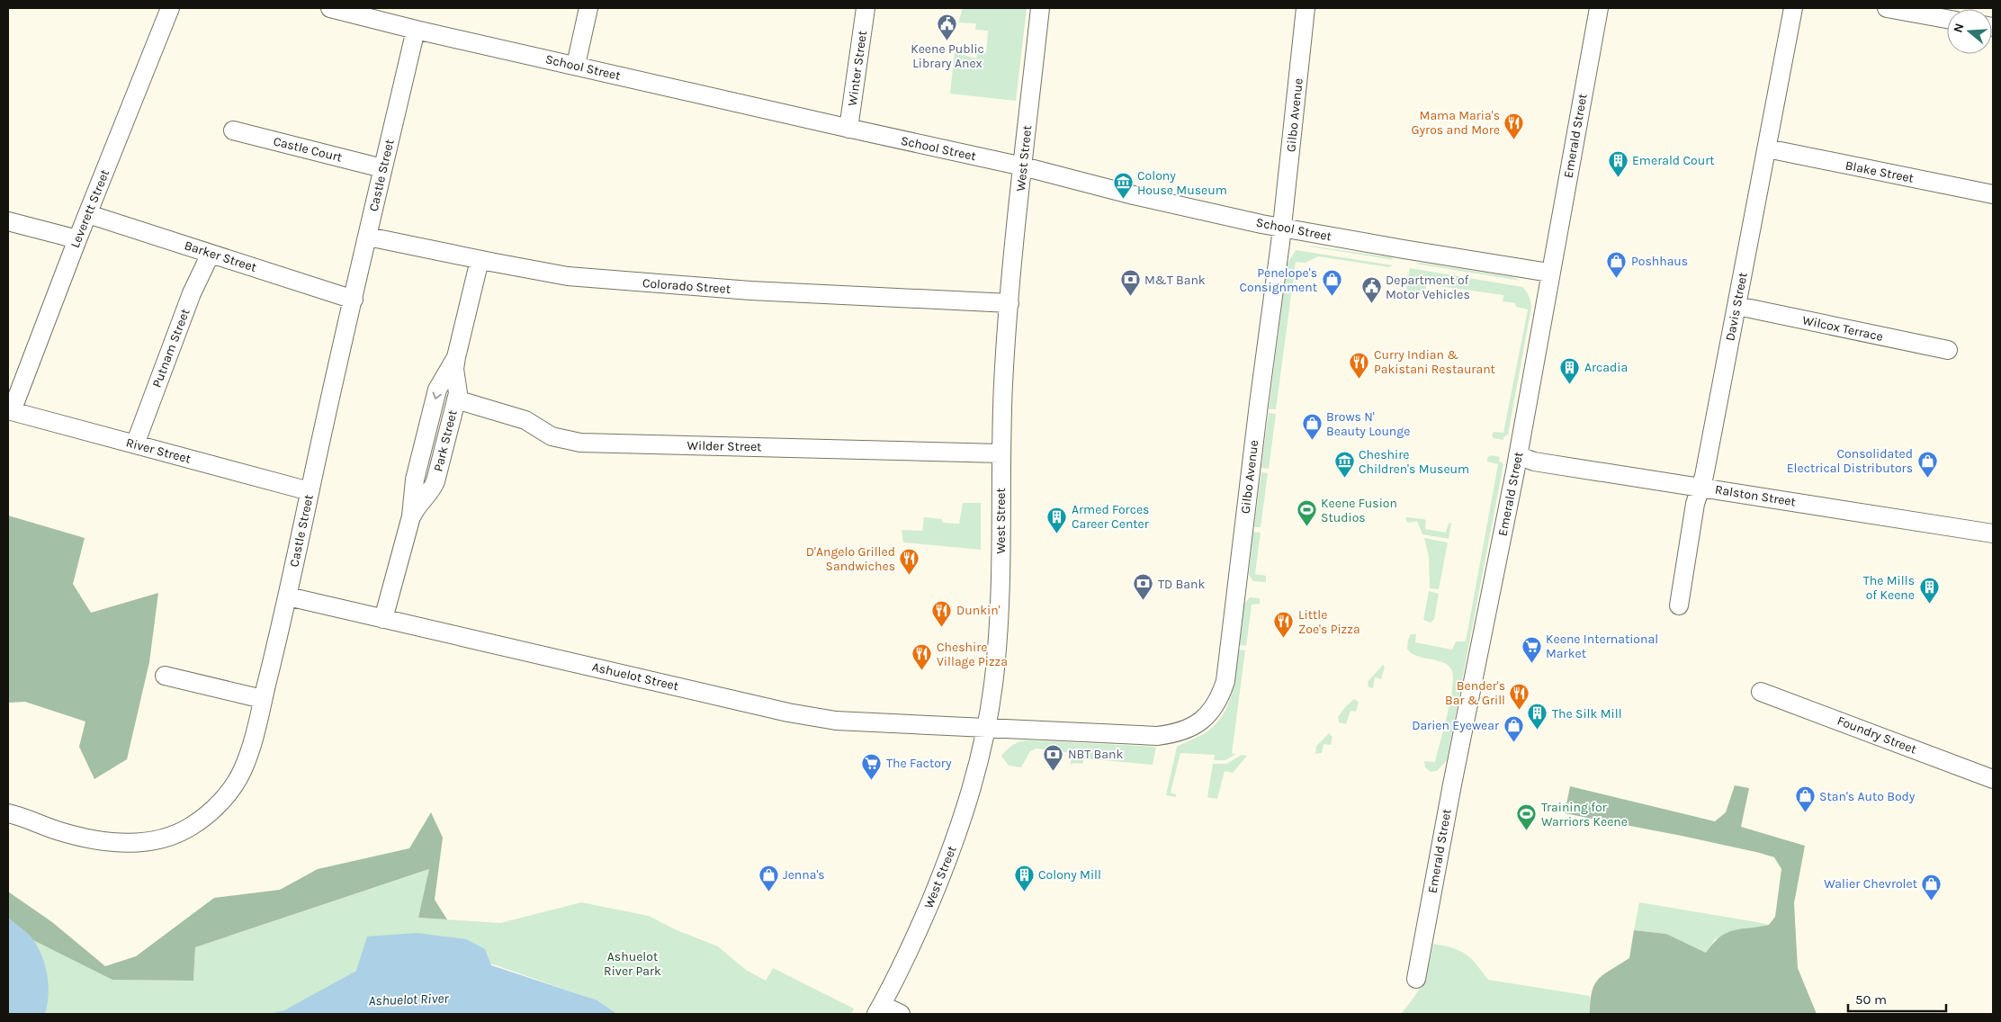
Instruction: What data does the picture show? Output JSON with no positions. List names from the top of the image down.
{
  "streets": {
    "street": [
      "School Street",
      "Winter Street",
      "Gilbo Avenue",
      "Emerald Street",
      "Castle Court",
      "West Street",
      "Blake Street",
      "Castle Street",
      "Leverett Street",
      "Barker Street",
      "Colorado Street",
      "Davis Street",
      "Wilcox Terrace",
      "Putnam Street",
      "Park Street",
      "Wilder Street",
      "River Street",
      "Ralston Street",
      "Ashuelot Street",
      "Foundry Street"
    ]
  },
  "crossings": [
    ["School Street", "Winter Street"],
    ["School Street", "Gilbo Avenue"],
    ["School Street", "Emerald Street"],
    ["School Street", "West Street"],
    ["School Street", "Castle Street"],
    ["Gilbo Avenue", "West Street"],
    ["Gilbo Avenue", "Ashuelot Street"],
    ["Emerald Street", "Ralston Street"],
    ["Castle Court", "Castle Street"],
    ["West Street", "Colorado Street"],
    ["West Street", "Wilder Street"],
    ["West Street", "Ashuelot Street"],
    ["Blake Street", "Davis Street"],
    ["Castle Street", "Barker Street"],
    ["Castle Street", "Colorado Street"],
    ["Castle Street", "River Street"],
    ["Castle Street", "Ashuelot Street"],
    ["Leverett Street", "Barker Street"],
    ["Leverett Street", "River Street"],
    ["Barker Street", "Putnam Street"],
    ["Colorado Street", "Park Street"],
    ["Davis Street", "Wilcox Terrace"],
    ["Davis Street", "Ralston Street"],
    ["Putnam Street", "River Street"],
    ["Park Street", "Wilder Street"],
    ["Park Street", "Ashuelot Street"]
  ],
  "water": ["Ashuelot River"],
  "parks": ["Ashuelot River Park"],
  "places": {
    "public building": ["Keene Public Library Anex", "Department of Motor Vehicles"],
    "restaurant": [
      "Mama Maria's Gyros and More",
      "Curry Indian & Pakistani Restaurant",
      "D'Angelo Grilled Sandwiches",
      "Dunkin'",
      "Little Zoe's Pizza",
      "Cheshire Village Pizza",
      "Bender's Bar & Grill"
    ],
    "building": [
      "Emerald Court",
      "Arcadia",
      "Armed Forces Career Center",
      "The Mills of Keene",
      "The Silk Mill",
      "Colony Mill"
    ],
    "museum": ["Colony House Museum", "Cheshire Children's Museum"],
    "shop": [
      "Poshhaus",
      "Penelope's Consignment",
      "Brows N' Beauty Lounge",
      "Consolidated Electrical Distributors",
      "Darien Eyewear",
      "Stan's Auto Body",
      "Jenna's",
      "Walier Chevrolet"
    ],
    "bank": ["M&T Bank", "TD Bank", "NBT Bank"],
    "sports": ["Keene Fusion Studios", "Training for Warriors Keene"],
    "supermarket": ["Keene International Market", "The Factory"]
  },
  "scale_bar": "50 m",
  "north": "left"
}
